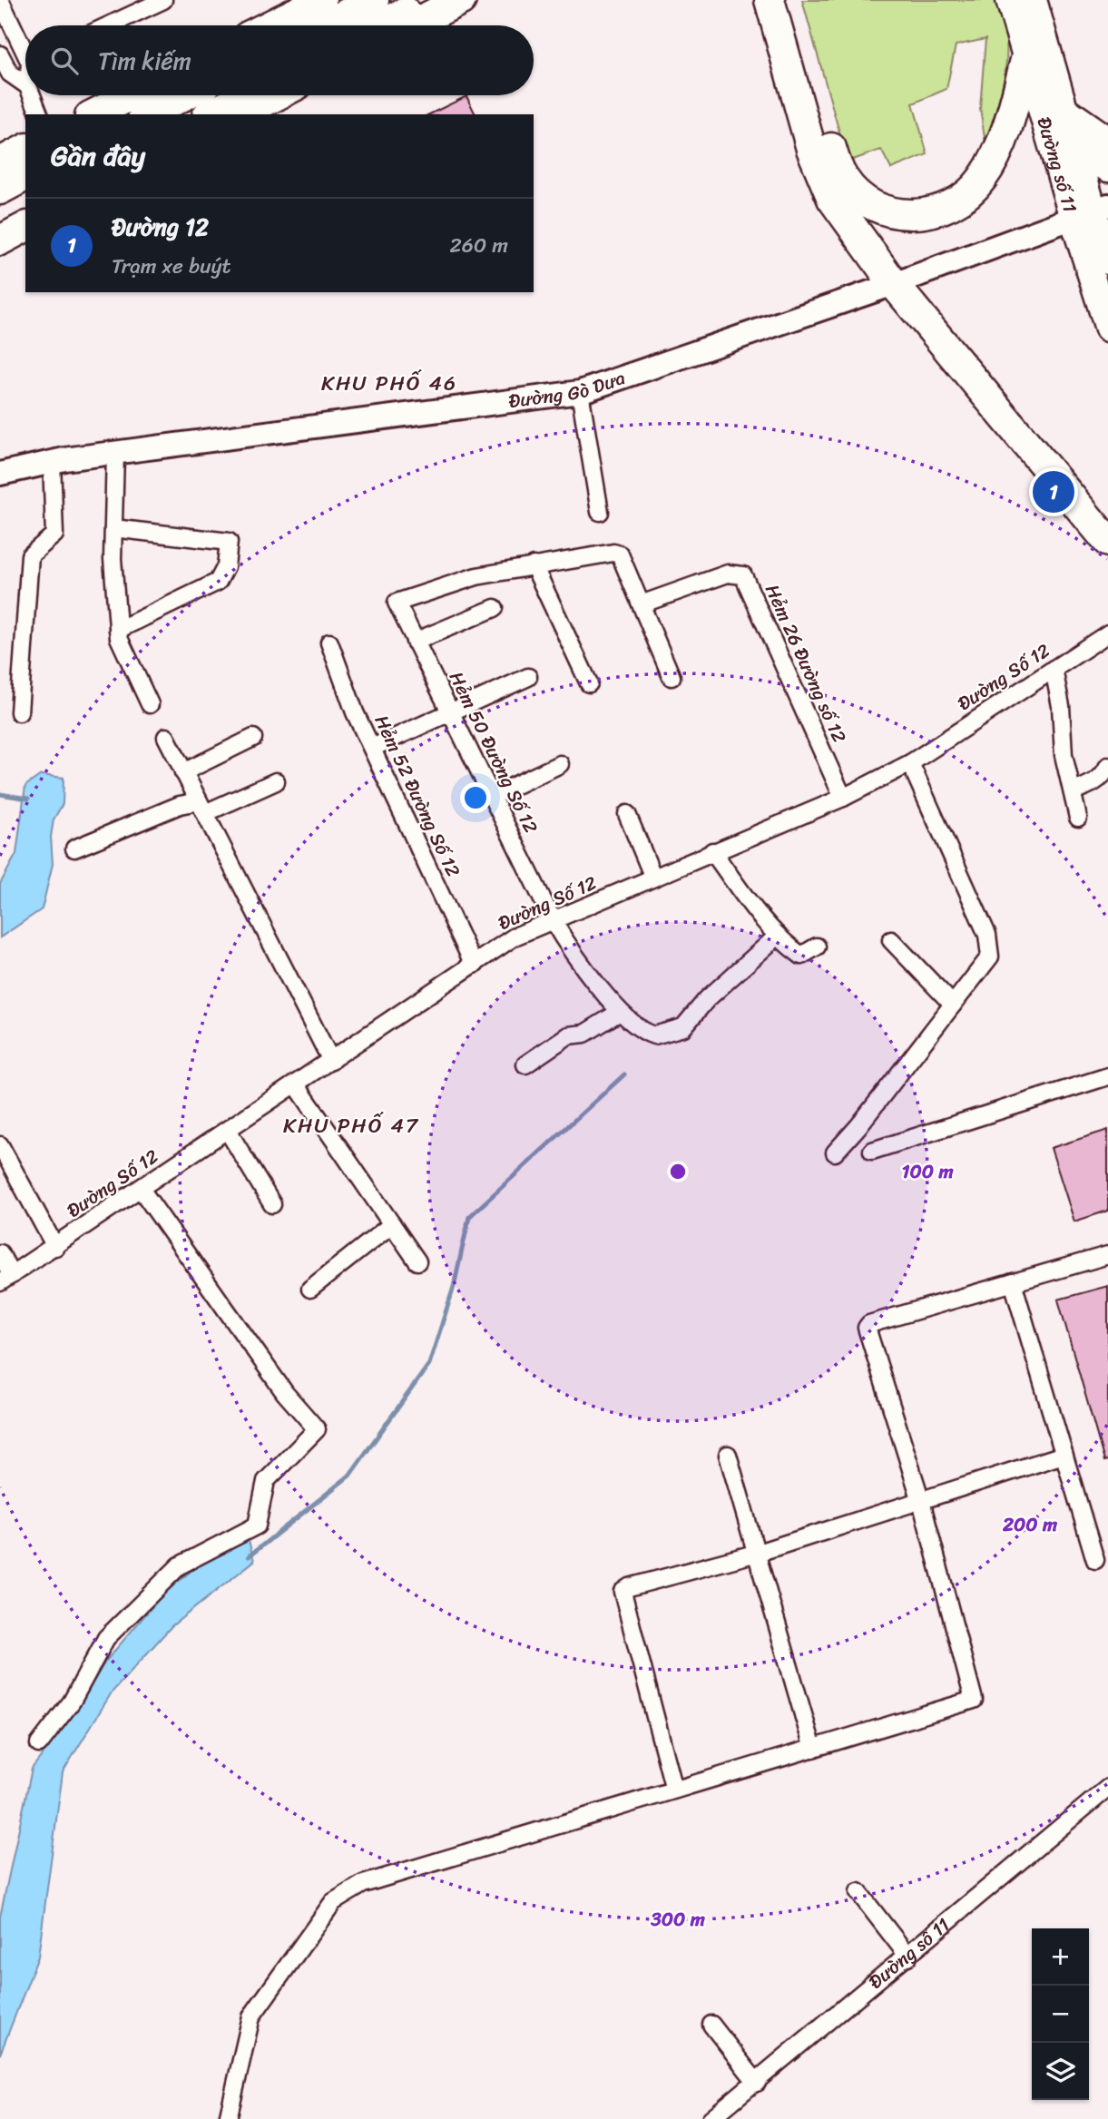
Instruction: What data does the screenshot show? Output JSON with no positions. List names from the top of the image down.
{
  "streets": {
    "main road": ["Đường số 11"],
    "street": [
      "Đường Gò Dưa",
      "Hẻm 26 Đường số 12",
      "Đường Số 12",
      "Hẻm 50 Đường Số 12",
      "Hẻm 52 Đường Số 12"
    ]
  },
  "crossings": [
    ["Đường số 11", "Đường Gò Dưa"],
    ["Hẻm 26 Đường số 12", "Đường Số 12"],
    ["Đường Số 12", "Hẻm 50 Đường Số 12"],
    ["Đường Số 12", "Hẻm 52 Đường Số 12"]
  ],
  "districts": ["KHU PHỐ 46", "KHU PHỐ 47"],
  "page": {
    "search": "Tìm kiếm",
    "heading": "Gần đây",
    "list": [
      {
        "mark": "1",
        "name": "Đường 12",
        "note": "Trạm xe buýt",
        "value": "260 m"
      }
    ],
    "pins": "1",
    "map_buttons": ["+", "−"]
  },
  "rings": ["100 m", "200 m", "300 m"]
}
